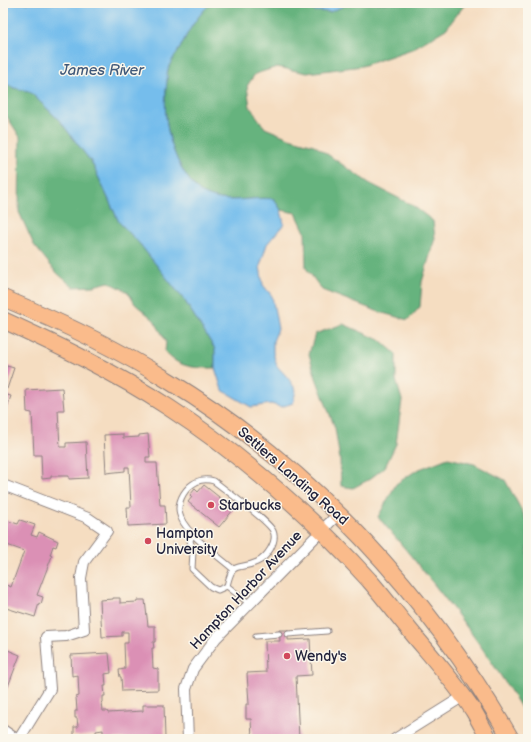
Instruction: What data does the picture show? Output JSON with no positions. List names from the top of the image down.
{
  "streets": {
    "main road": ["Settlers Landing Road"],
    "street": ["Hampton Harbor Avenue"]
  },
  "crossings": [
    ["Settlers Landing Road", "Hampton Harbor Avenue"]
  ],
  "water": ["James River"],
  "places": ["Starbucks", "Hampton University", "Wendy's"]
}
